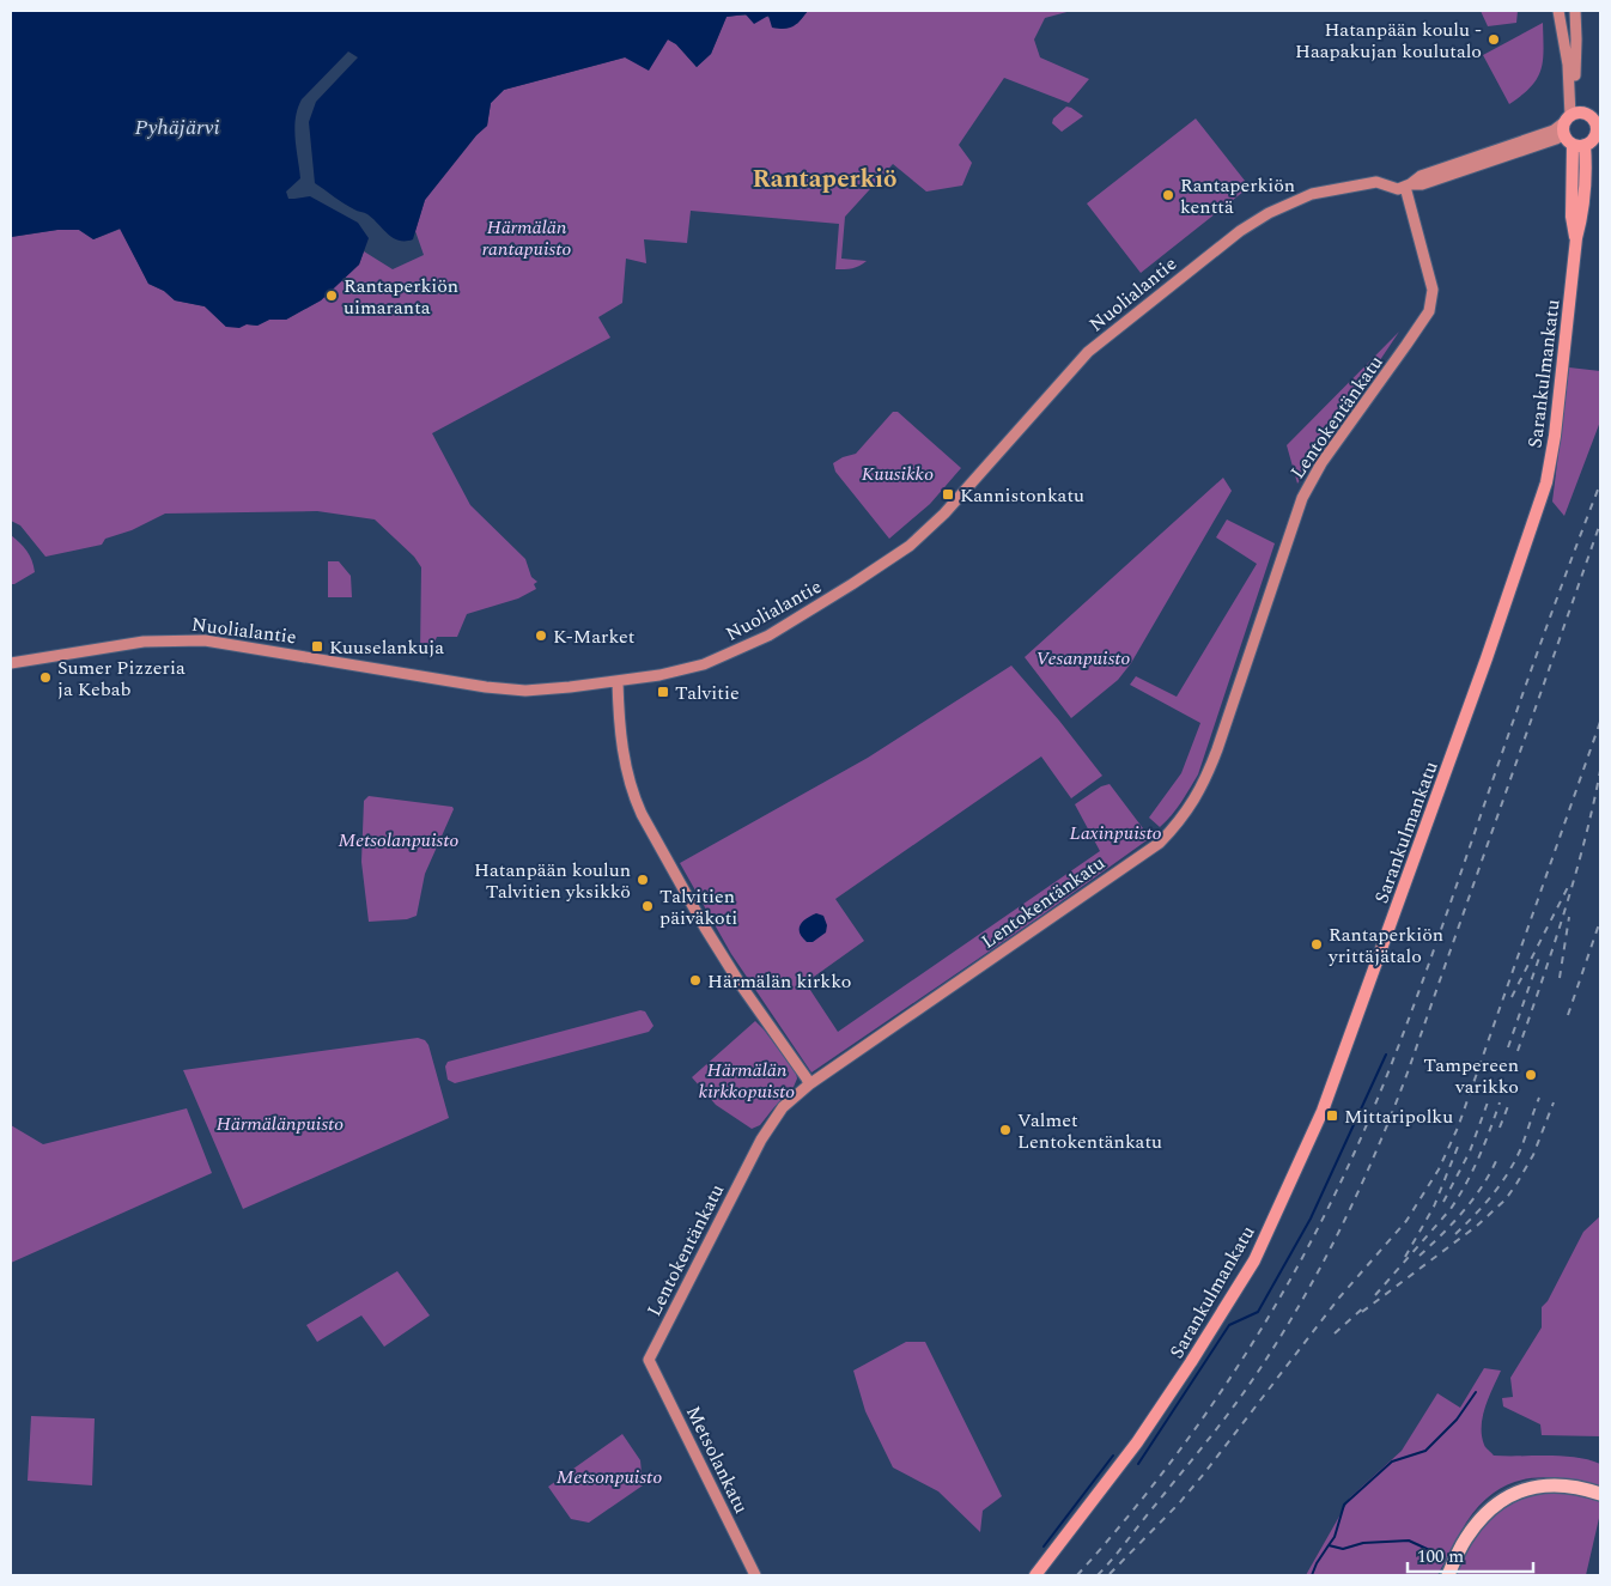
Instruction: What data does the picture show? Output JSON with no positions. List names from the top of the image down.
{
  "streets": {
    "main road": ["Sarankulmankatu"],
    "street": ["Nuolialantie", "Lentokentänkatu", "Metsolankatu"]
  },
  "crossings": [
    ["Nuolialantie", "Lentokentänkatu"],
    ["Lentokentänkatu", "Metsolankatu"]
  ],
  "districts": ["Rantaperkiö"],
  "water": ["Pyhäjärvi"],
  "parks": [
    "Härmälän rantapuisto",
    "Kuusikko",
    "Vesanpuisto",
    "Laxinpuisto",
    "Metsolanpuisto",
    "Härmälän kirkkopuisto",
    "Härmälänpuisto",
    "Metsonpuisto"
  ],
  "places": {
    "other": [
      "Hatanpään koulu - Haapakujan koulutalo",
      "Rantaperkiön kenttä",
      "Rantaperkiön uimaranta",
      "K-Market",
      "Sumer Pizzeria ja Kebab",
      "Hatanpään koulun Talvitien yksikkö",
      "Talvitien päiväkoti",
      "Rantaperkiön yrittäjätalo",
      "Härmälän kirkko",
      "Tampereen varikko",
      "Valmet Lentokentänkatu"
    ],
    "transit": [
      "Kannistonkatu",
      "Kuuselankuja",
      "Talvitie",
      "Mittaripolku"
    ]
  },
  "scale_bar": "100 m"
}
